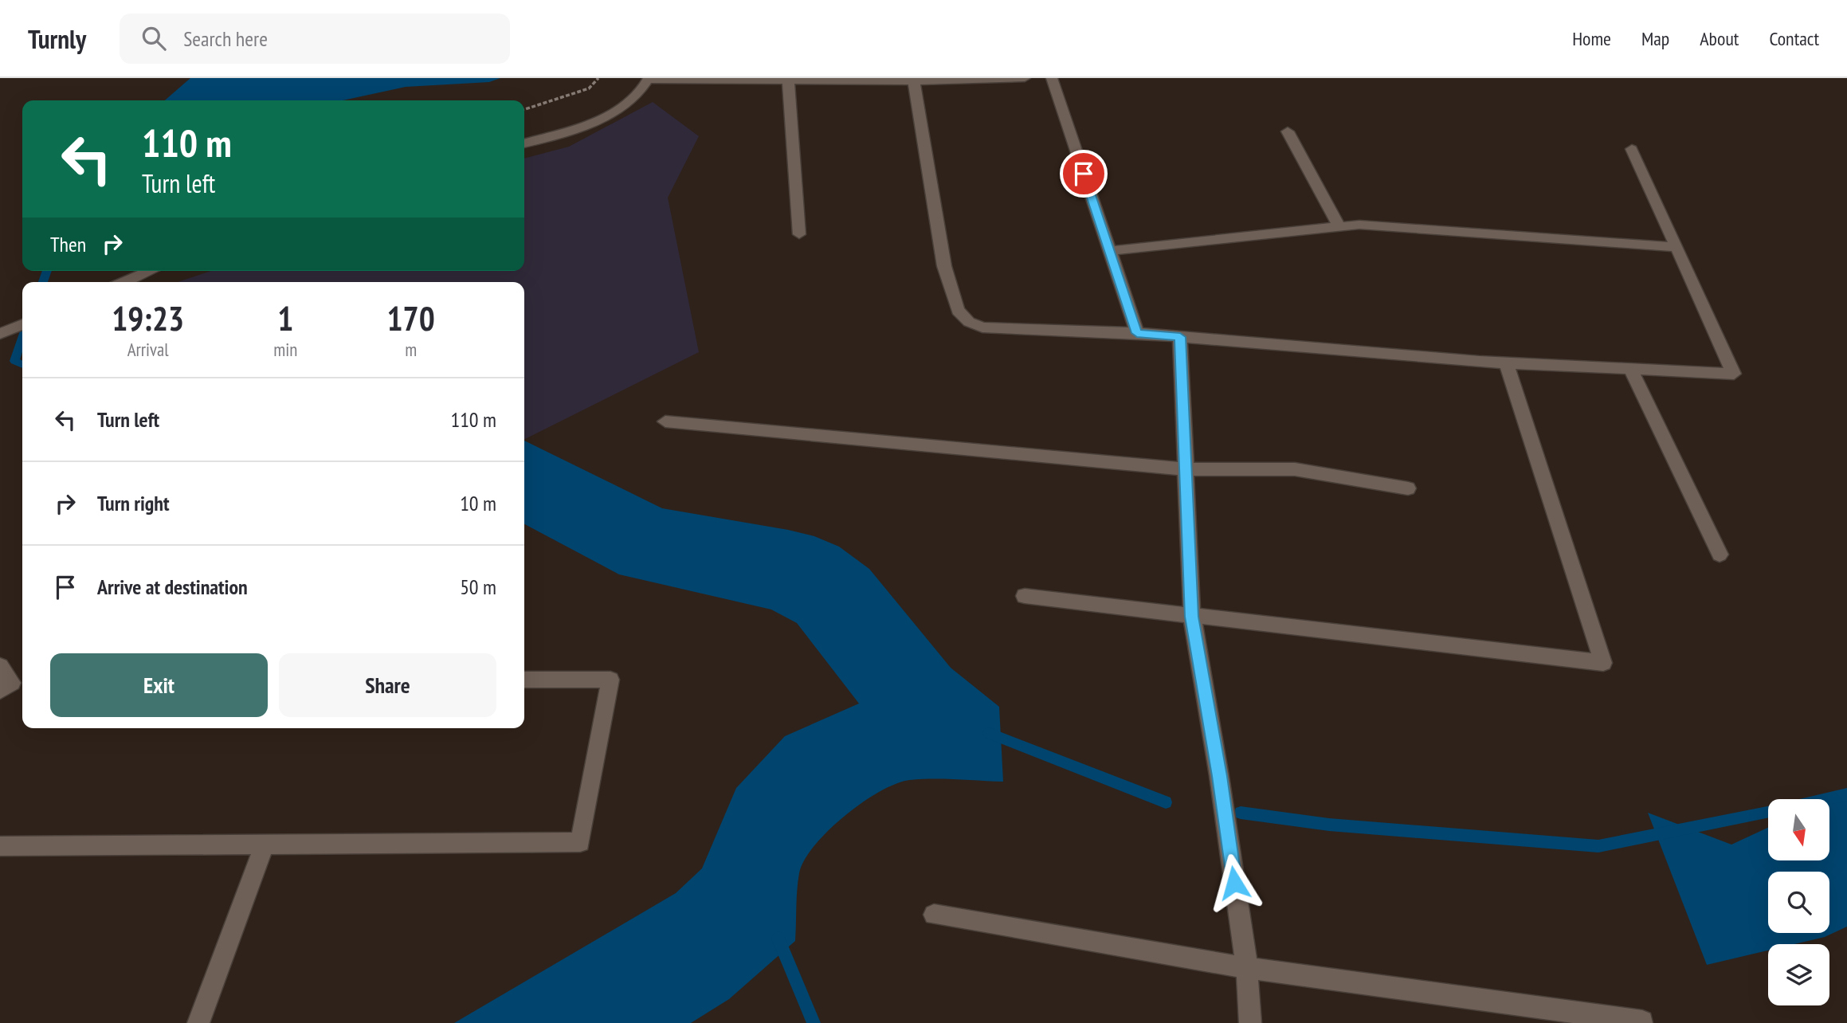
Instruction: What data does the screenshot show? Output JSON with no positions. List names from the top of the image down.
{
  "north": "bottom",
  "page": {
    "header": "Turnly",
    "search": "Search here",
    "nav": [
      "Home",
      "Map",
      "About",
      "Contact"
    ],
    "turn": ["110 m", "Turn left"],
    "then": "Then",
    "eta": [
      "19:23",
      "Arrival",
      "1",
      "min",
      "170",
      "m"
    ],
    "list": [
      {
        "name": "Turn left",
        "value": "110 m"
      },
      {
        "name": "Turn right",
        "value": "10 m"
      },
      {
        "name": "Arrive at destination",
        "value": "50 m"
      }
    ],
    "buttons": ["Exit", "Share"]
  }
}
